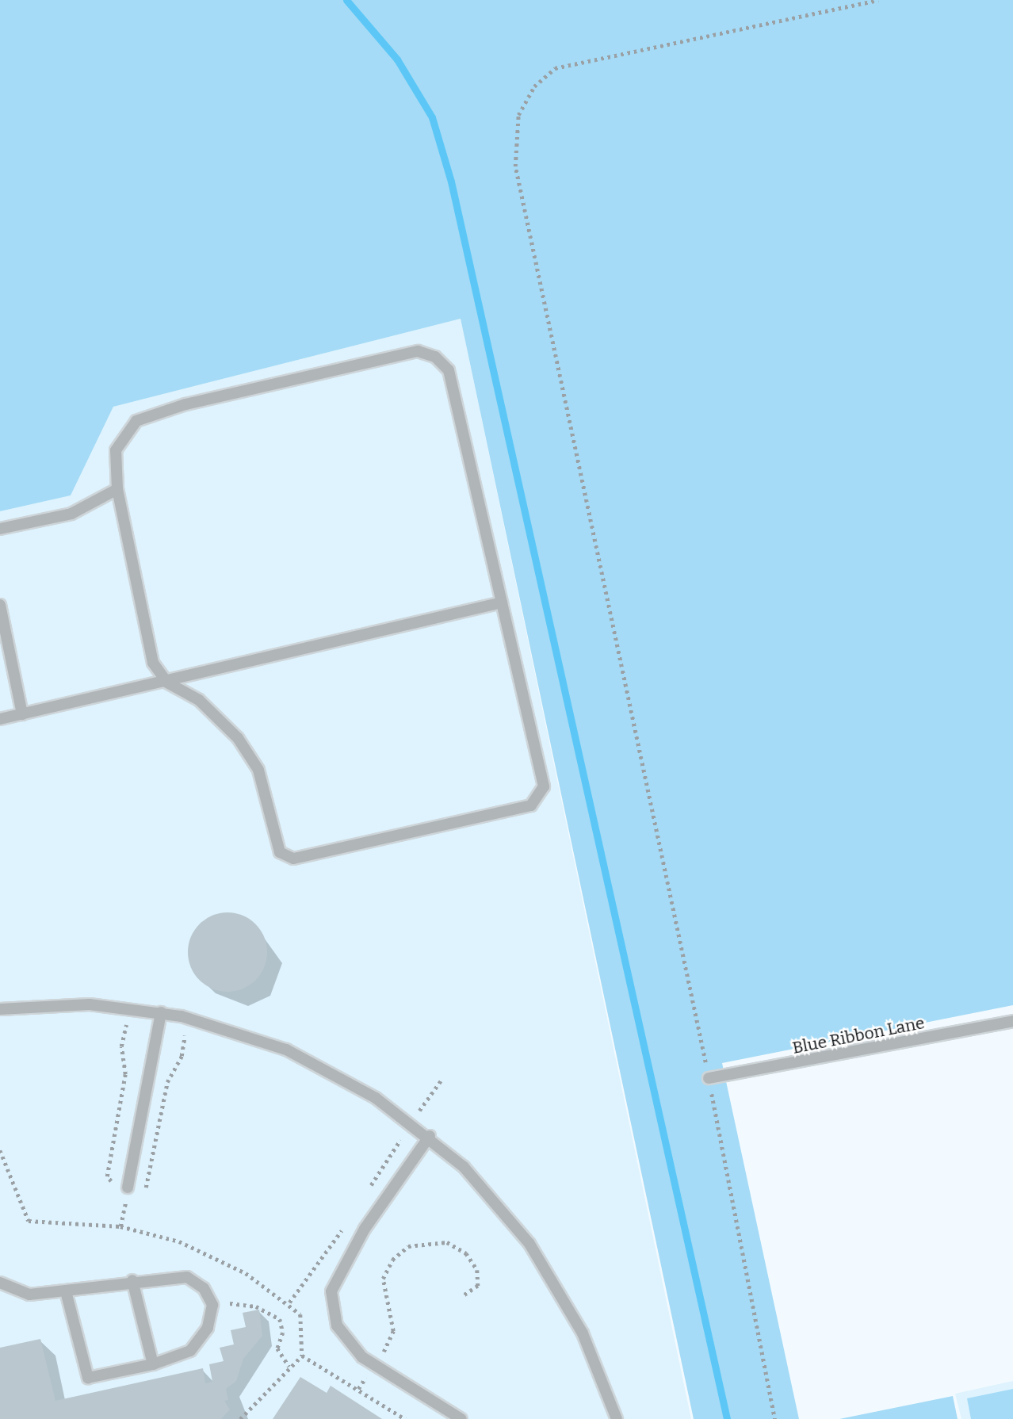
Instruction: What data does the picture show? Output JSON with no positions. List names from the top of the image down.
{
  "streets": {
    "lane": ["Blue Ribbon Lane"]
  }
}
